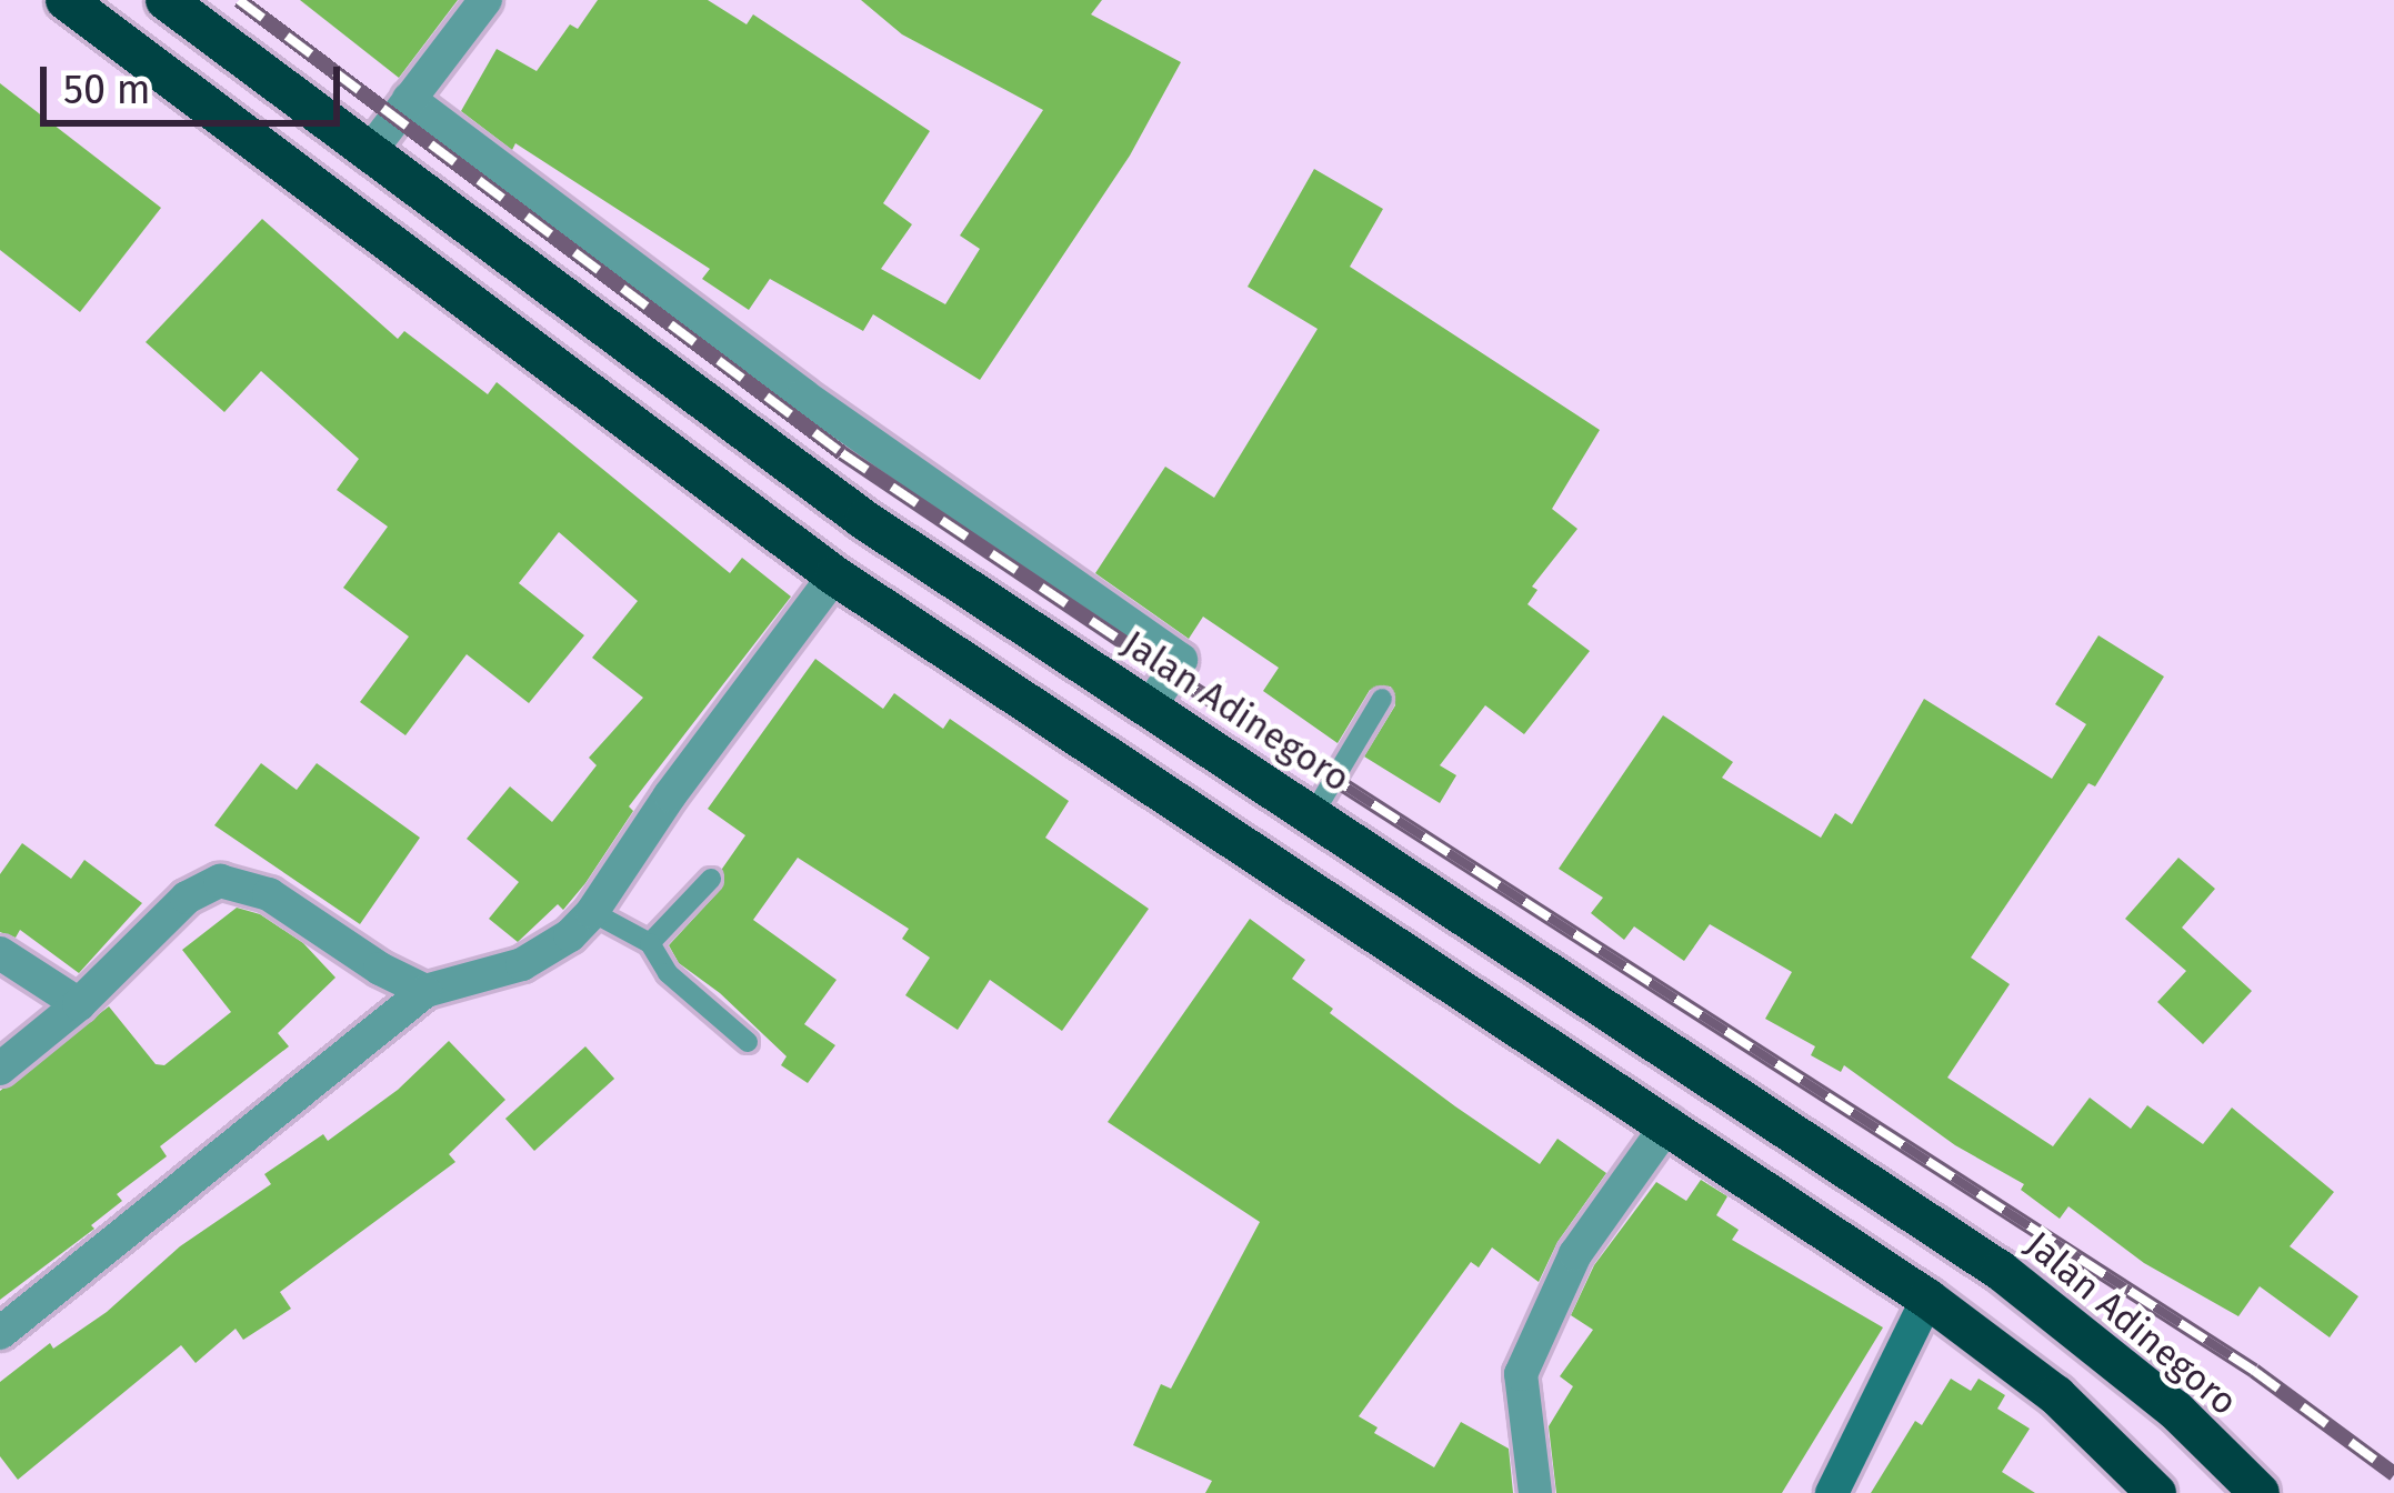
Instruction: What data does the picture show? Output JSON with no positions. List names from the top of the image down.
{
  "streets": {
    "highway": ["Jalan Adinegoro"]
  },
  "scale_bar": "50 m"
}
